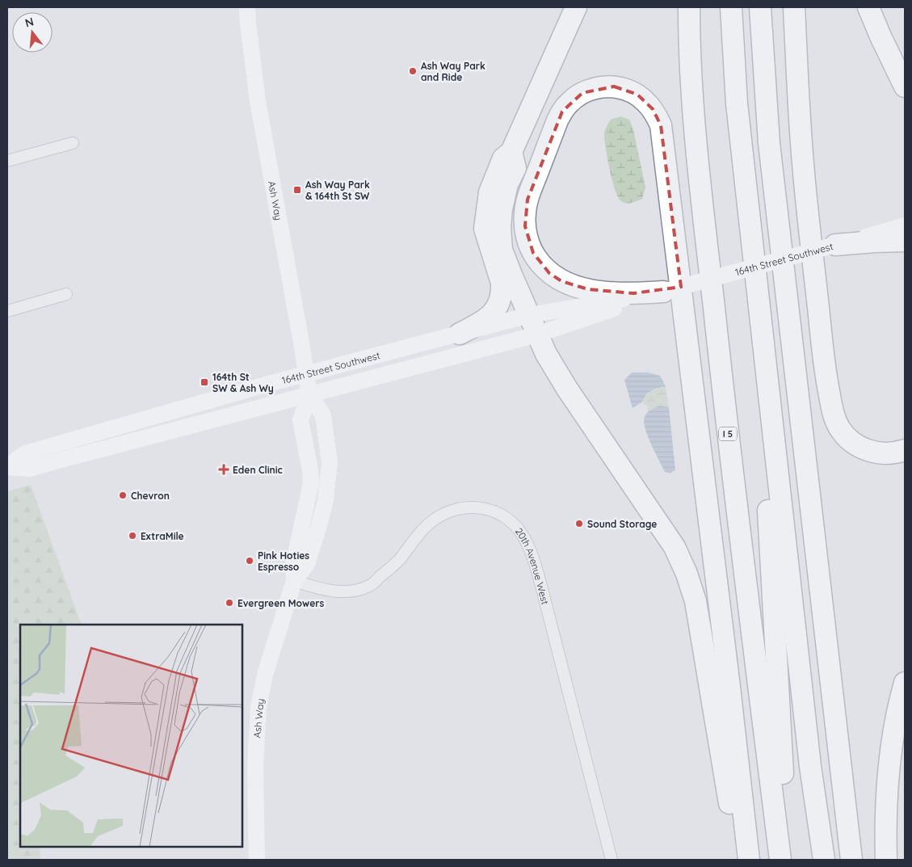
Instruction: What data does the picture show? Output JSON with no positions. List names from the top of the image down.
{
  "streets": {
    "highway": ["I 5"],
    "main road": ["Ash Way", "164th Street Southwest"],
    "street": ["20th Avenue West"]
  },
  "crossings": [
    ["Ash Way", "164th Street Southwest"],
    ["Ash Way", "20th Avenue West"]
  ],
  "places": {
    "other": [
      "Ash Way Park and Ride",
      "Chevron",
      "Sound Storage",
      "ExtraMile",
      "Pink Hoties Espresso",
      "Evergreen Mowers"
    ],
    "transit": ["Ash Way Park & 164th St SW", "164th St SW & Ash Wy"],
    "health": ["Eden Clinic"]
  },
  "north": "top"
}
